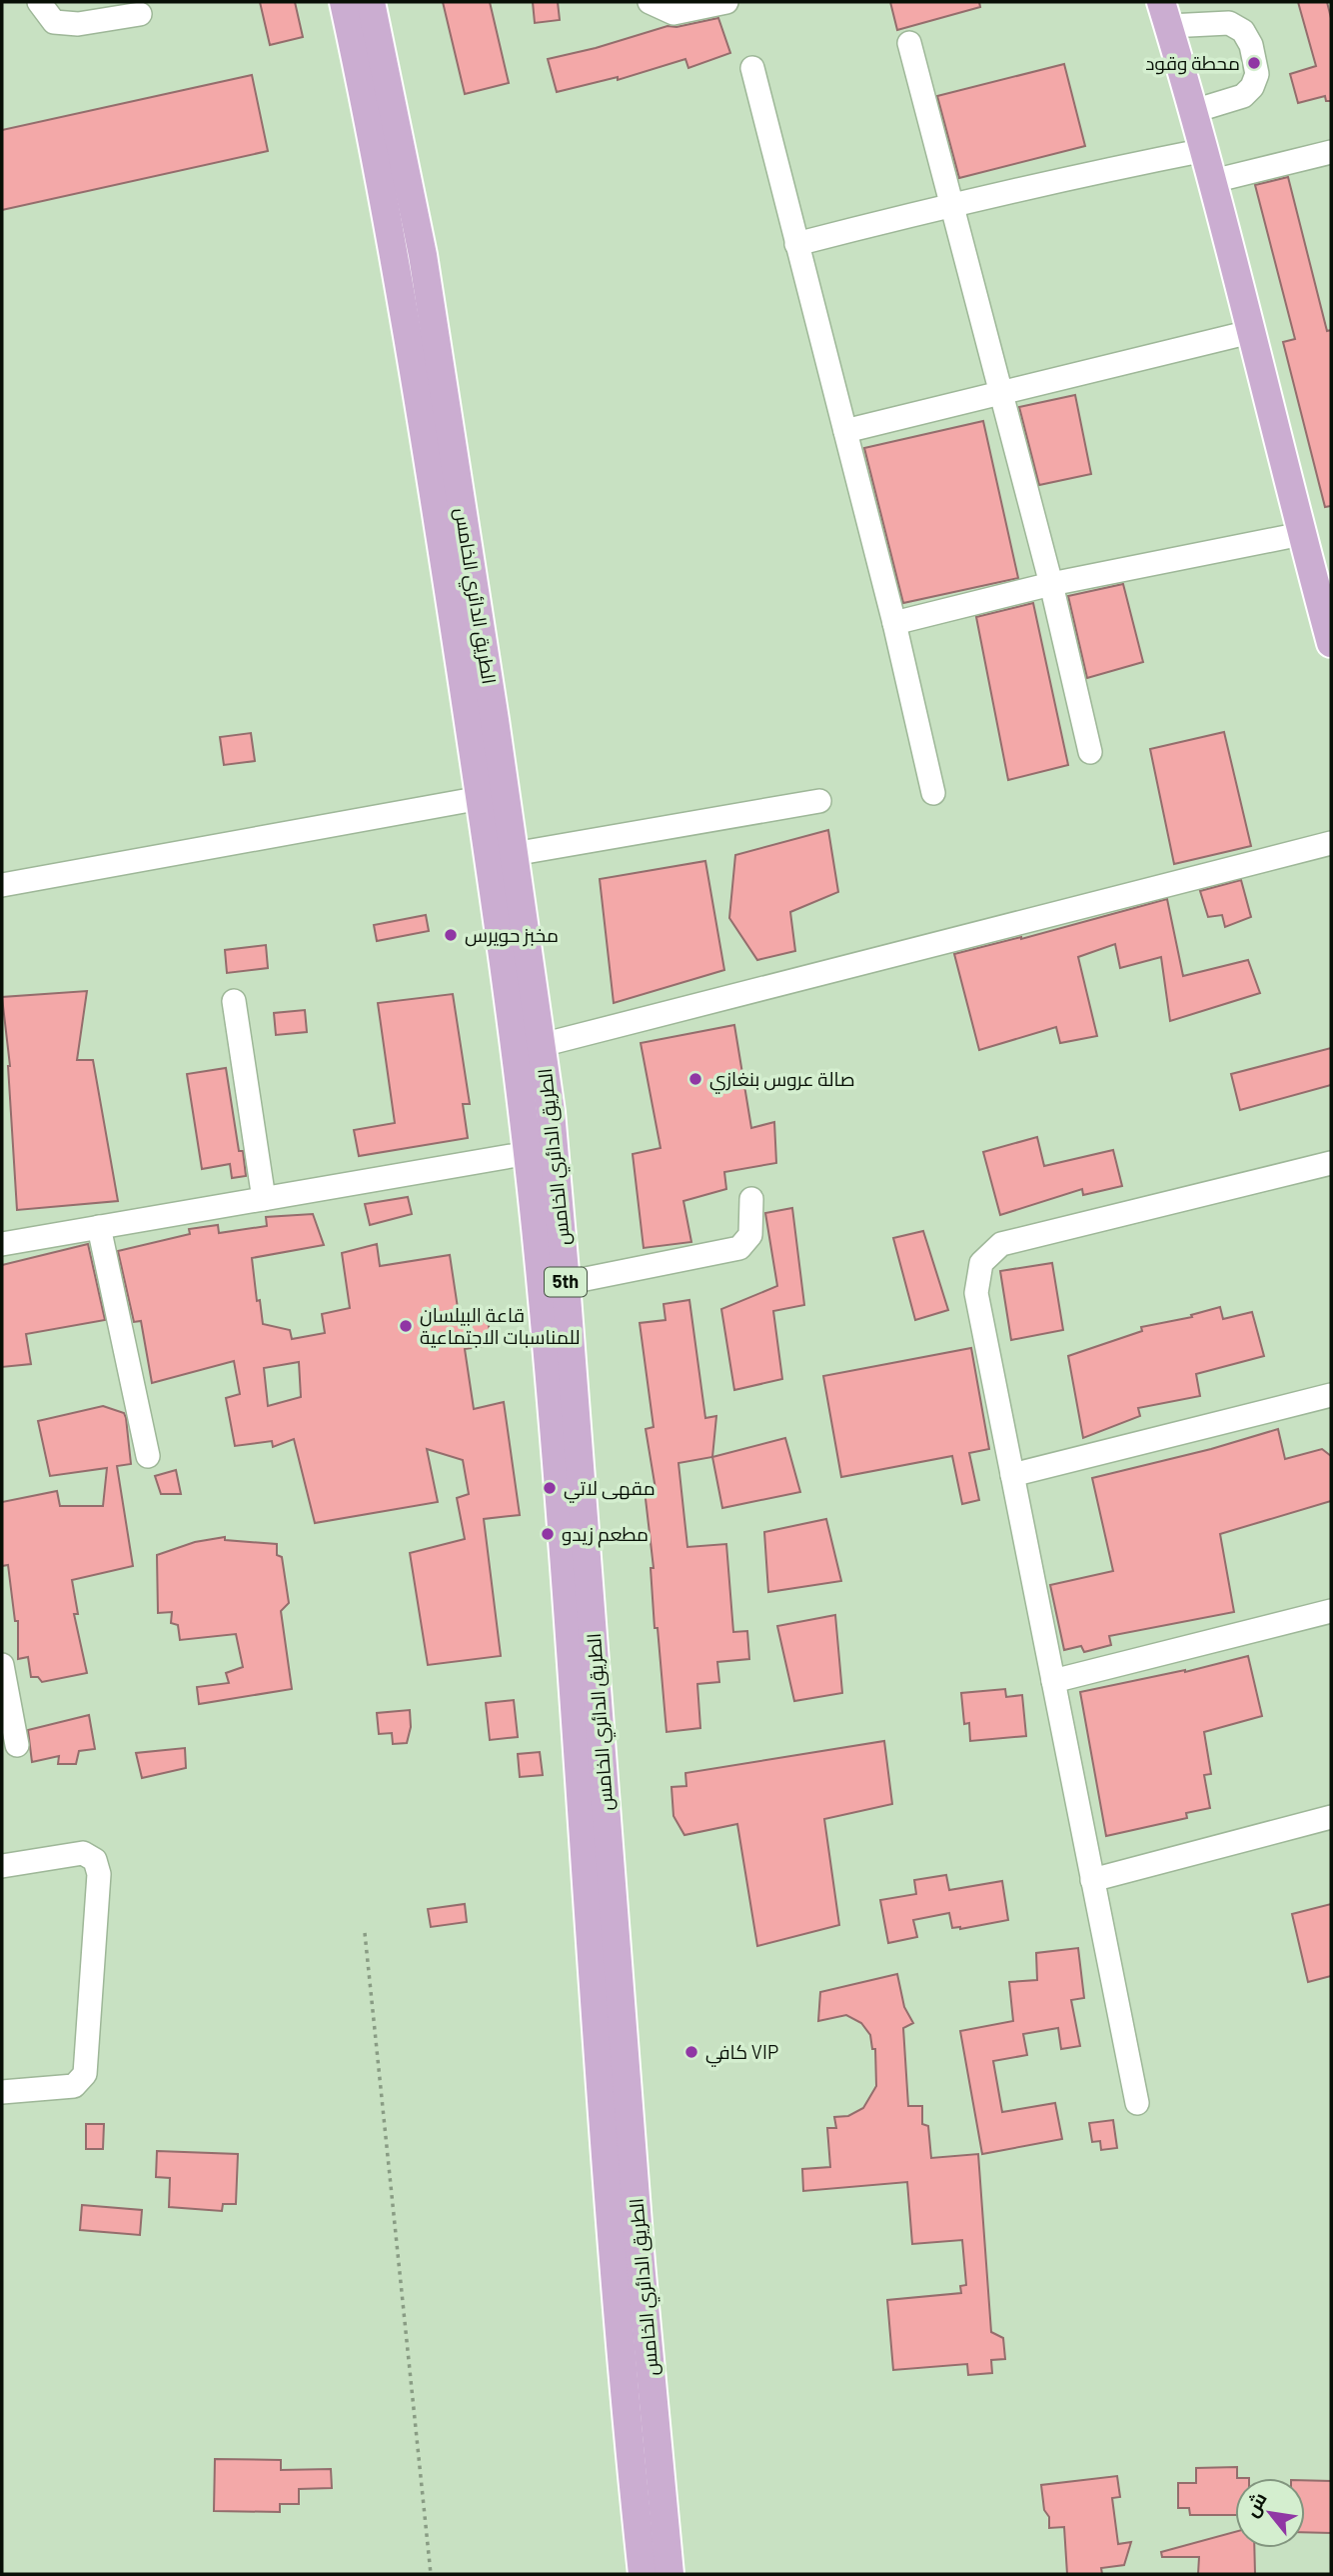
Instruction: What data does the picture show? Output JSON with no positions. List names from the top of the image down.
{
  "streets": {
    "main road": ["الطريق الدائري الخامس", "5th"]
  },
  "places": [
    "محطة وقود",
    "مخبز حويرس",
    "صالة عروس بنغازي",
    "قاعة البيلسان للمناسبات الاجتماعية",
    "مقهى لاتي",
    "مطعم زيدو",
    "كافي VIP"
  ],
  "north": "top left"
}
